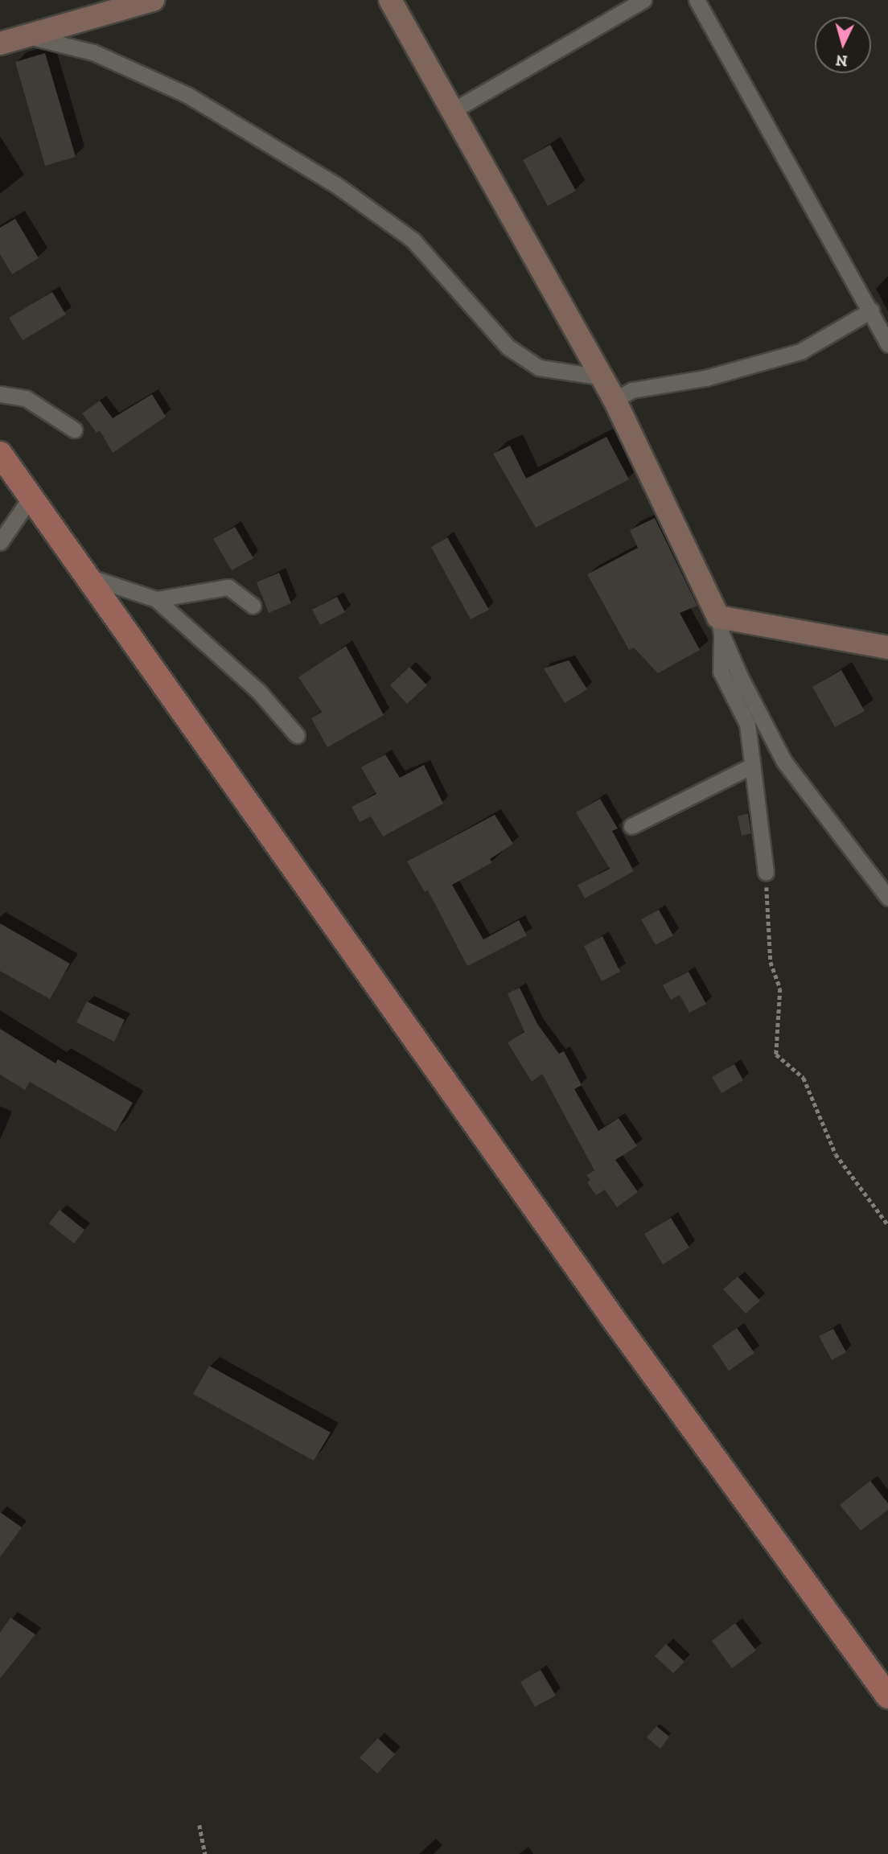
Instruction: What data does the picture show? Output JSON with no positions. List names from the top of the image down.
{
  "north": "bottom"
}
